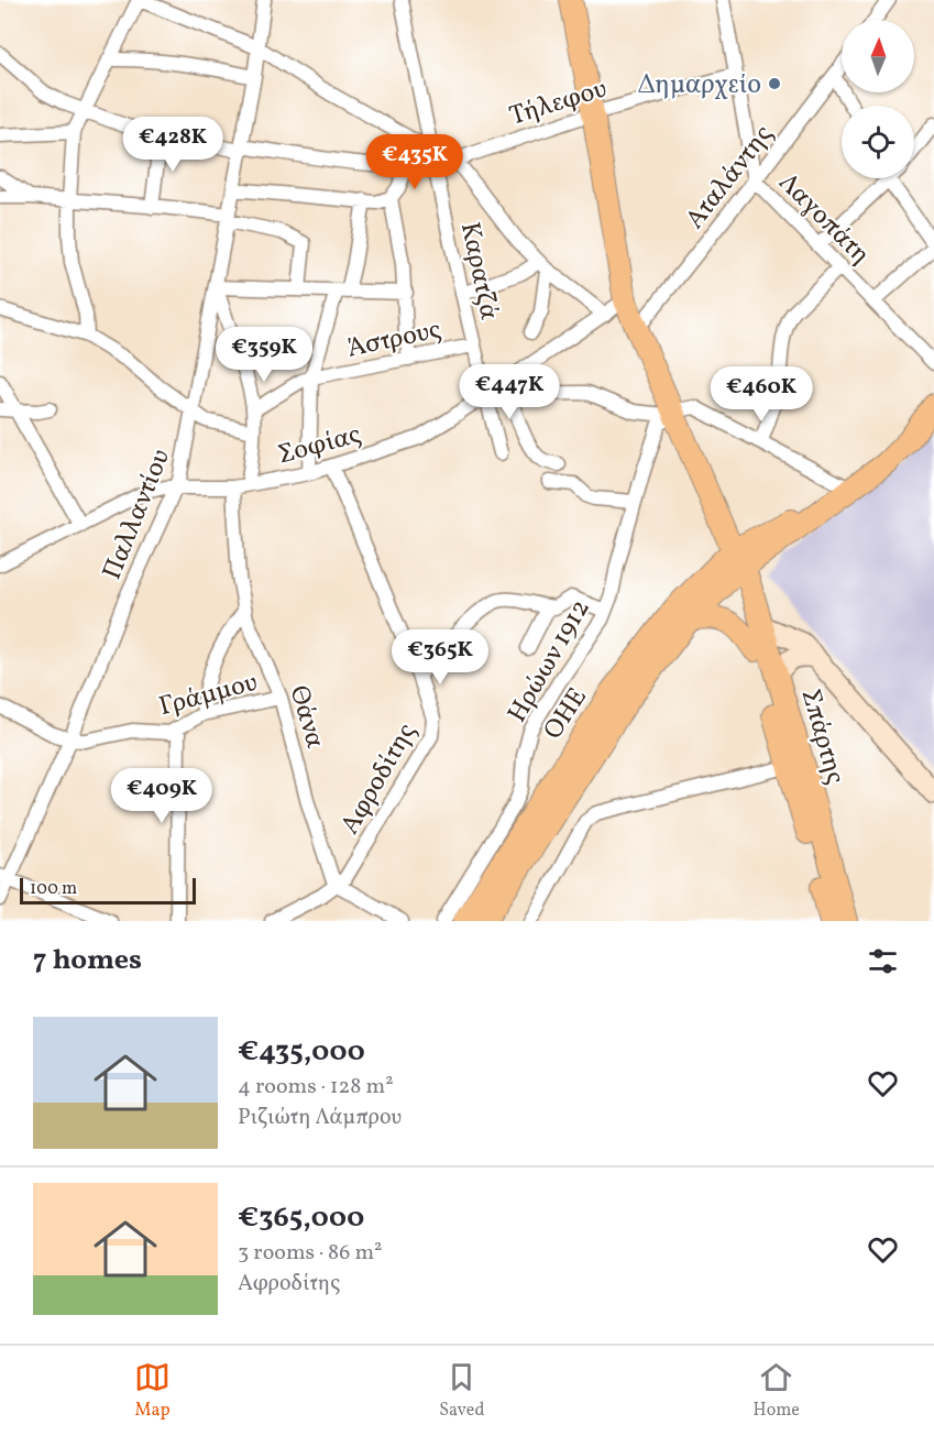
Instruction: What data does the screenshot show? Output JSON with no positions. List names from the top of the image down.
{
  "streets": {
    "main road": ["ΟΗΕ", "Σπάρτης"],
    "street": [
      "Τήλεφου",
      "Αταλάντης",
      "Λαγοπάτη",
      "Καρατζά",
      "Άστρους",
      "Σοφίας",
      "Παλλαντίου",
      "Ηρώων 1912",
      "Γράμμου",
      "Θάνα",
      "Αφροδίτης"
    ]
  },
  "crossings": [
    ["Τήλεφου", "Λαγοπάτη"],
    ["Τήλεφου", "Καρατζά"],
    ["Τήλεφου", "Παλλαντίου"],
    ["Αταλάντης", "Λαγοπάτη"],
    ["Καρατζά", "Άστρους"],
    ["Καρατζά", "Σοφίας"],
    ["Σοφίας", "Παλλαντίου"],
    ["Σοφίας", "Θάνα"],
    ["Σοφίας", "Αφροδίτης"],
    ["Παλλαντίου", "Γράμμου"],
    ["Γράμμου", "Θάνα"],
    ["ΟΗΕ", "Σπάρτης"],
    ["Θάνα", "Αφροδίτης"]
  ],
  "places": ["Δημαρχείο"],
  "scale_bar": "100 m",
  "north": "top",
  "page": {
    "price": [
      "€428K",
      "€435K",
      "€359K",
      "€447K",
      "€460K",
      "€365K",
      "€409K"
    ],
    "scale": "100 m",
    "heading": "7 homes",
    "list": [
      {
        "name": "€435,000",
        "note": "4 rooms · 128 m² · Ριζιώτη Λάμπρου"
      },
      {
        "name": "€365,000",
        "note": "3 rooms · 86 m² · Αφροδίτης"
      }
    ],
    "tabs": ["Map", "Saved", "Home"]
  }
}
